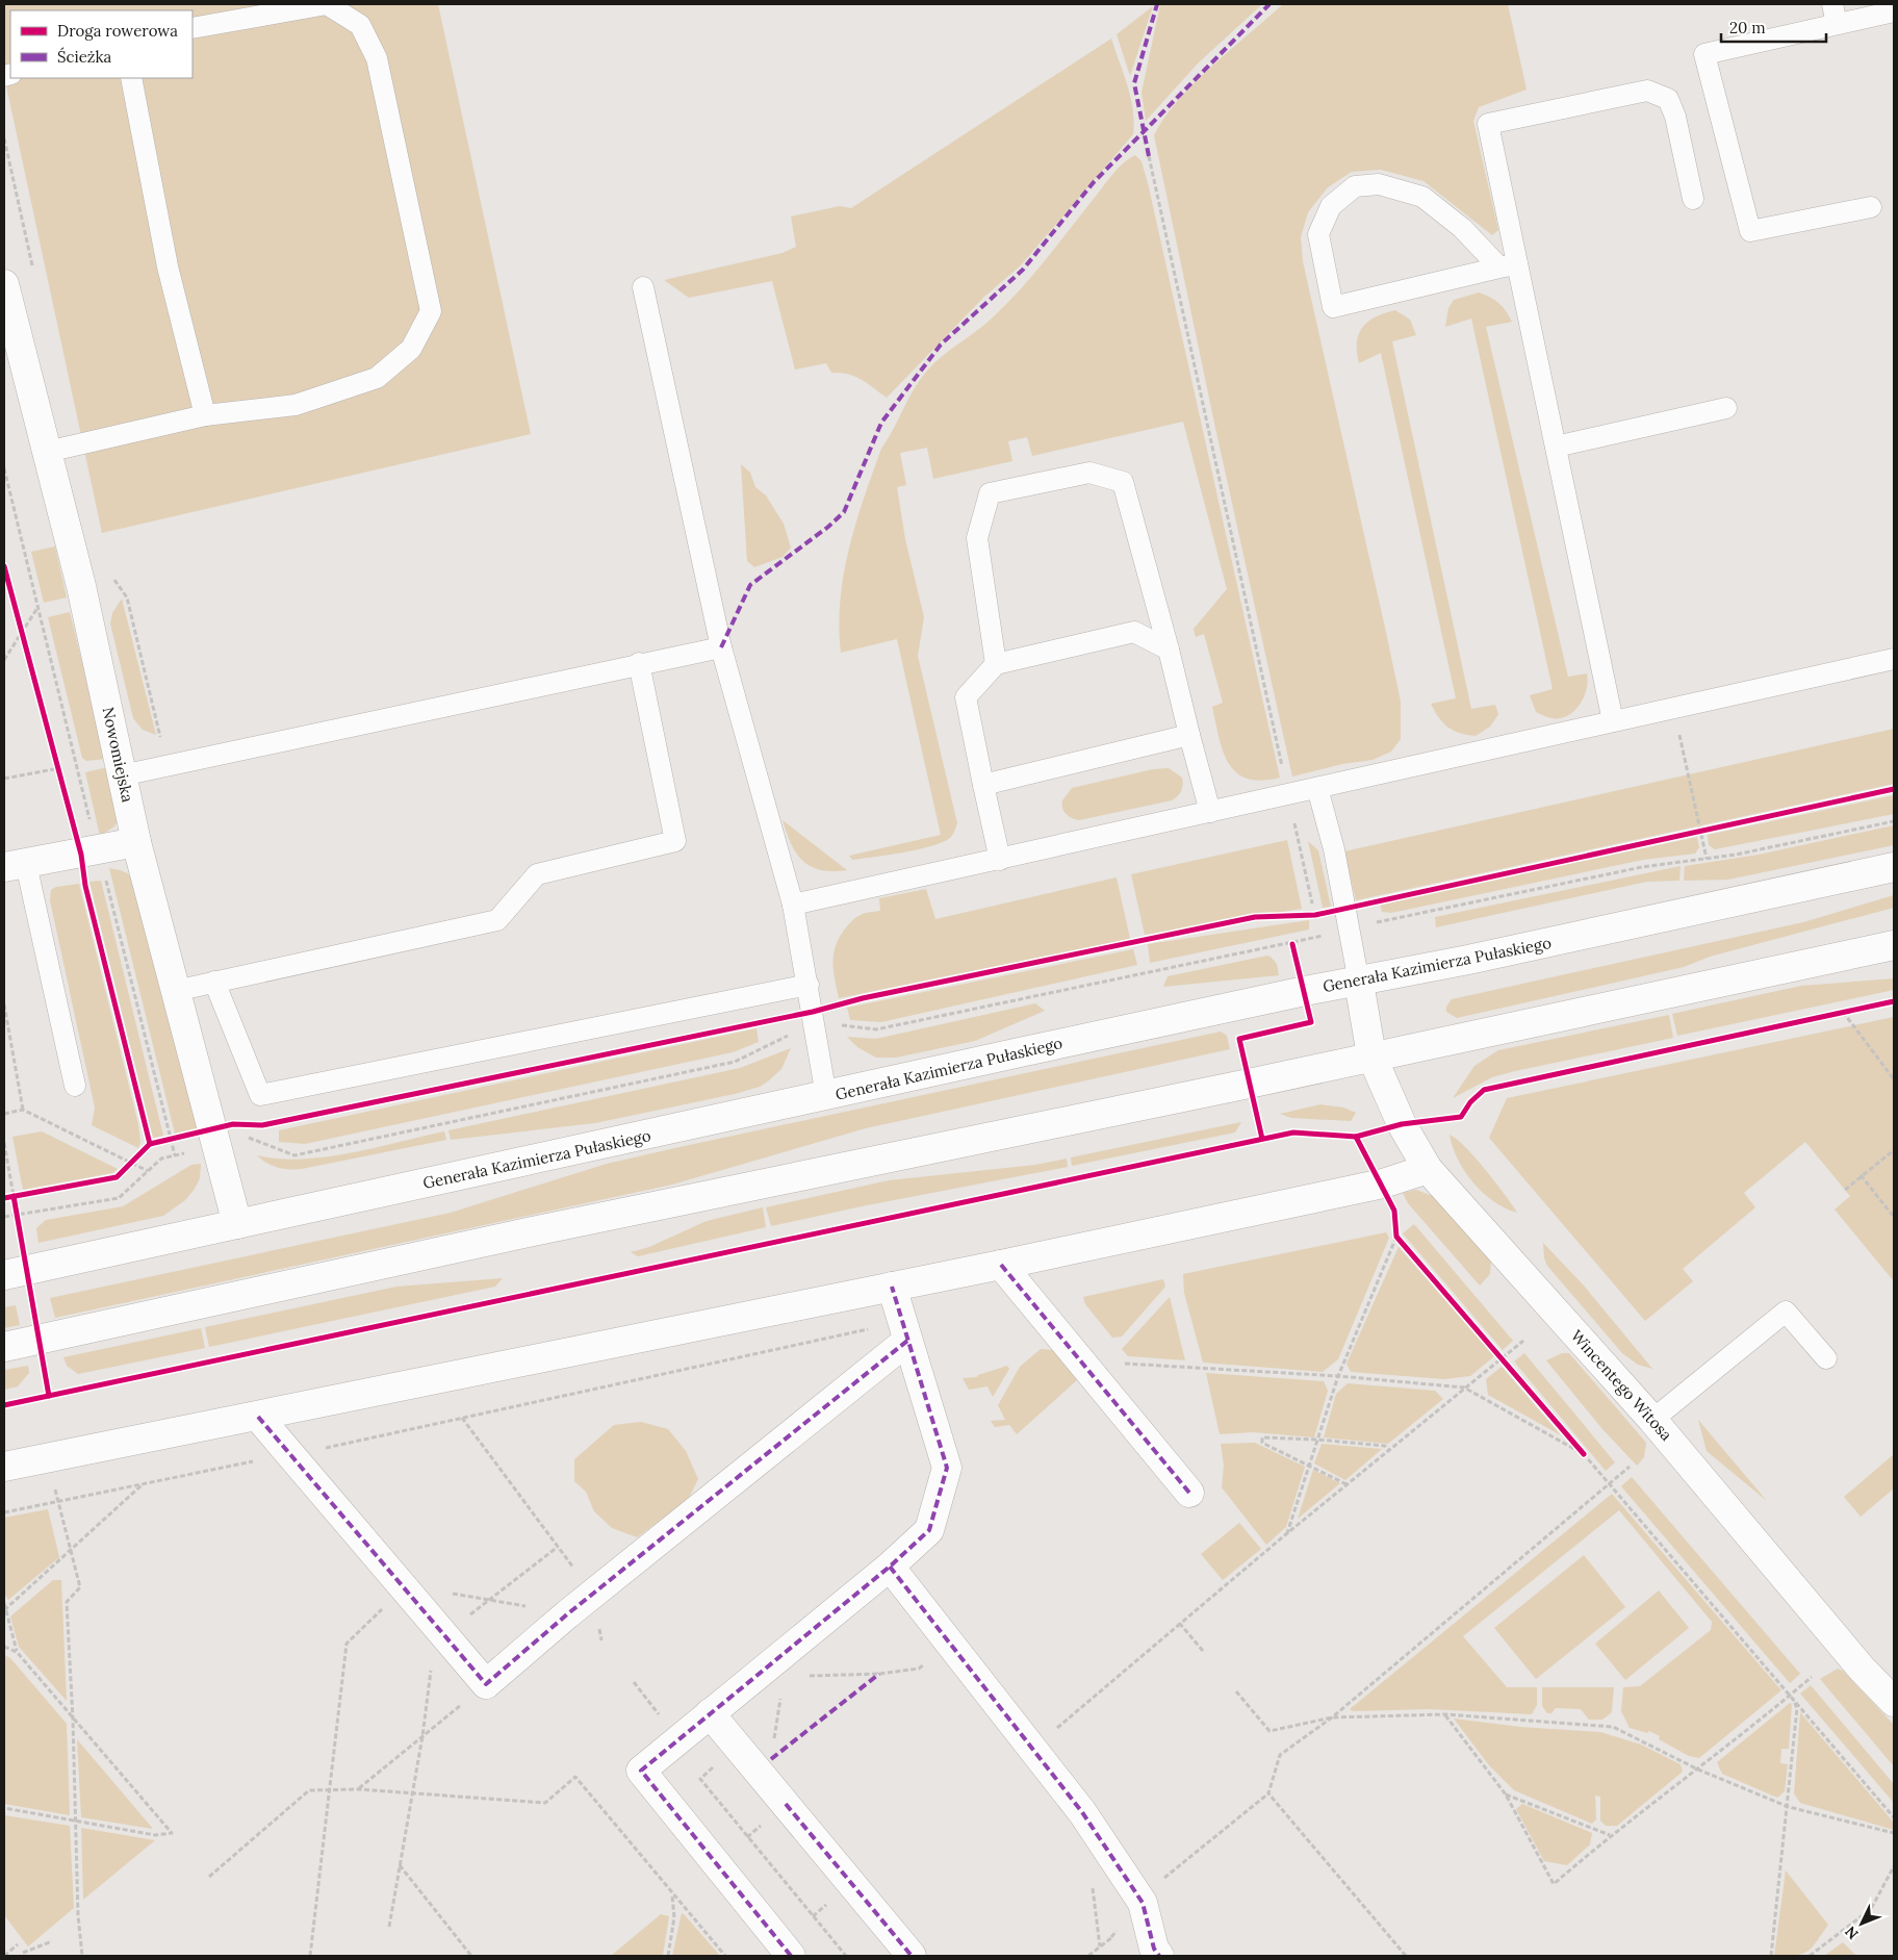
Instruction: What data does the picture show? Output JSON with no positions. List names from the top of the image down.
{
  "streets": {
    "street": ["Nowomiejska", "Generała Kazimierza Pułaskiego", "Wincentego Witosa"]
  },
  "crossings": [
    ["Nowomiejska", "Generała Kazimierza Pułaskiego"],
    ["Generała Kazimierza Pułaskiego", "Wincentego Witosa"]
  ],
  "legend": ["Droga rowerowa", "Ścieżka"],
  "scale_bar": "20 m",
  "north": "bottom left"
}
